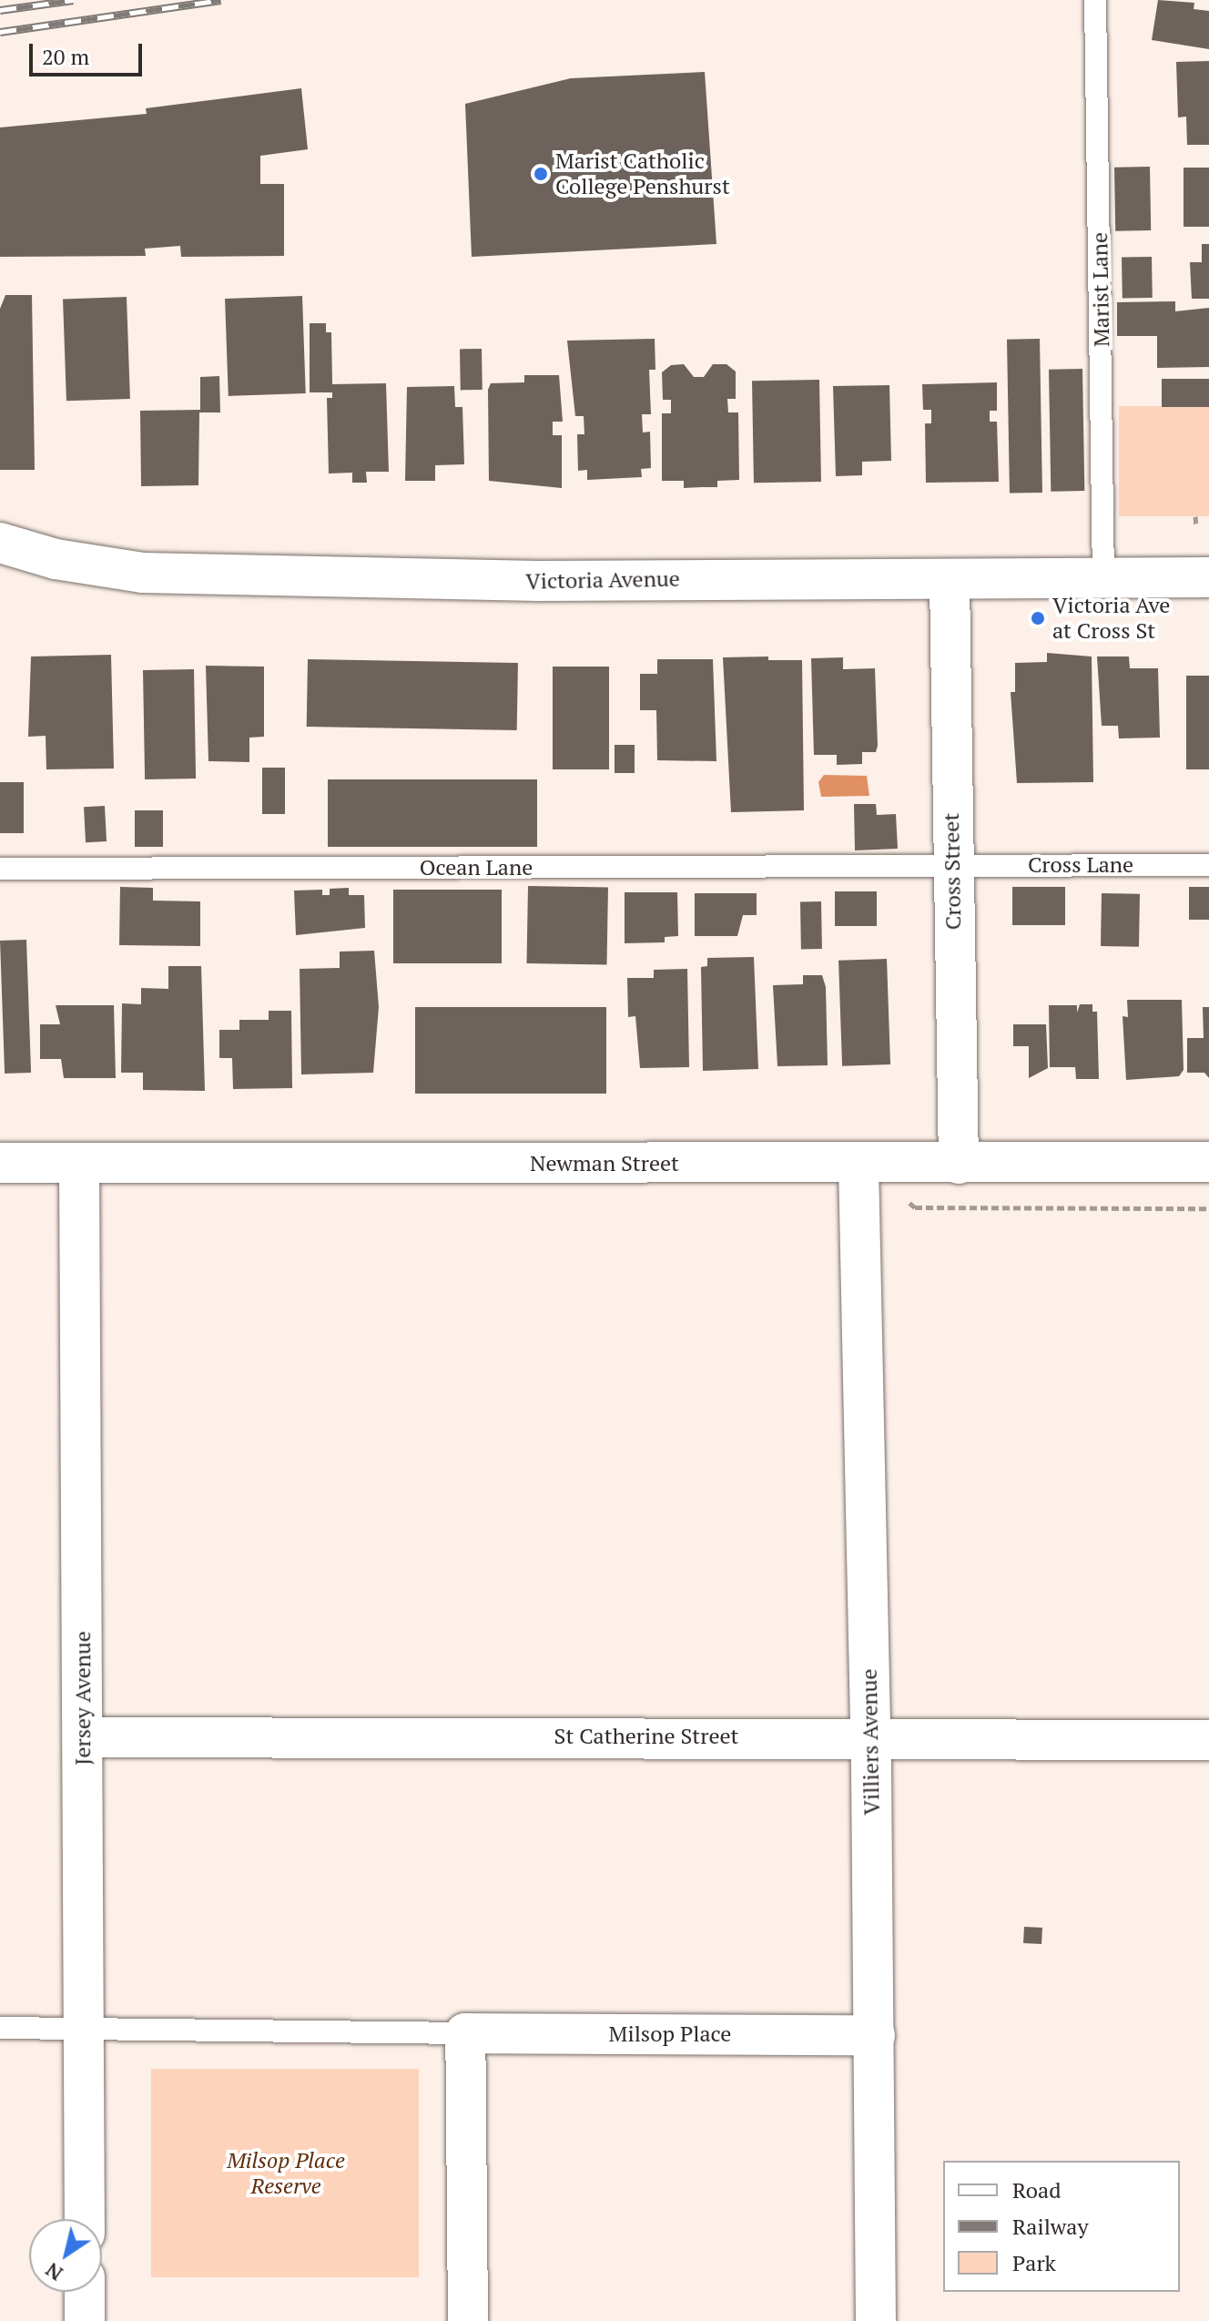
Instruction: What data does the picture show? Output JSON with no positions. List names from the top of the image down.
{
  "streets": {
    "street": [
      "Victoria Avenue",
      "Cross Street",
      "Newman Street",
      "Jersey Avenue",
      "St Catherine Street",
      "Villiers Avenue",
      "Milsop Place"
    ],
    "lane": ["Marist Lane", "Cross Lane", "Ocean Lane"]
  },
  "crossings": [
    ["Marist Lane", "Victoria Avenue"],
    ["Victoria Avenue", "Cross Street"],
    ["Cross Lane", "Ocean Lane"],
    ["Cross Lane", "Cross Street"],
    ["Ocean Lane", "Cross Street"],
    ["Cross Street", "Newman Street"],
    ["Newman Street", "Jersey Avenue"],
    ["Newman Street", "Villiers Avenue"],
    ["Jersey Avenue", "St Catherine Street"],
    ["Jersey Avenue", "Milsop Place"],
    ["St Catherine Street", "Villiers Avenue"],
    ["Villiers Avenue", "Milsop Place"]
  ],
  "parks": ["Milsop Place Reserve"],
  "places": ["Marist Catholic College Penshurst", "Victoria Ave at Cross St"],
  "legend": ["Road", "Railway", "Park"],
  "scale_bar": "20 m",
  "north": "bottom left"
}
